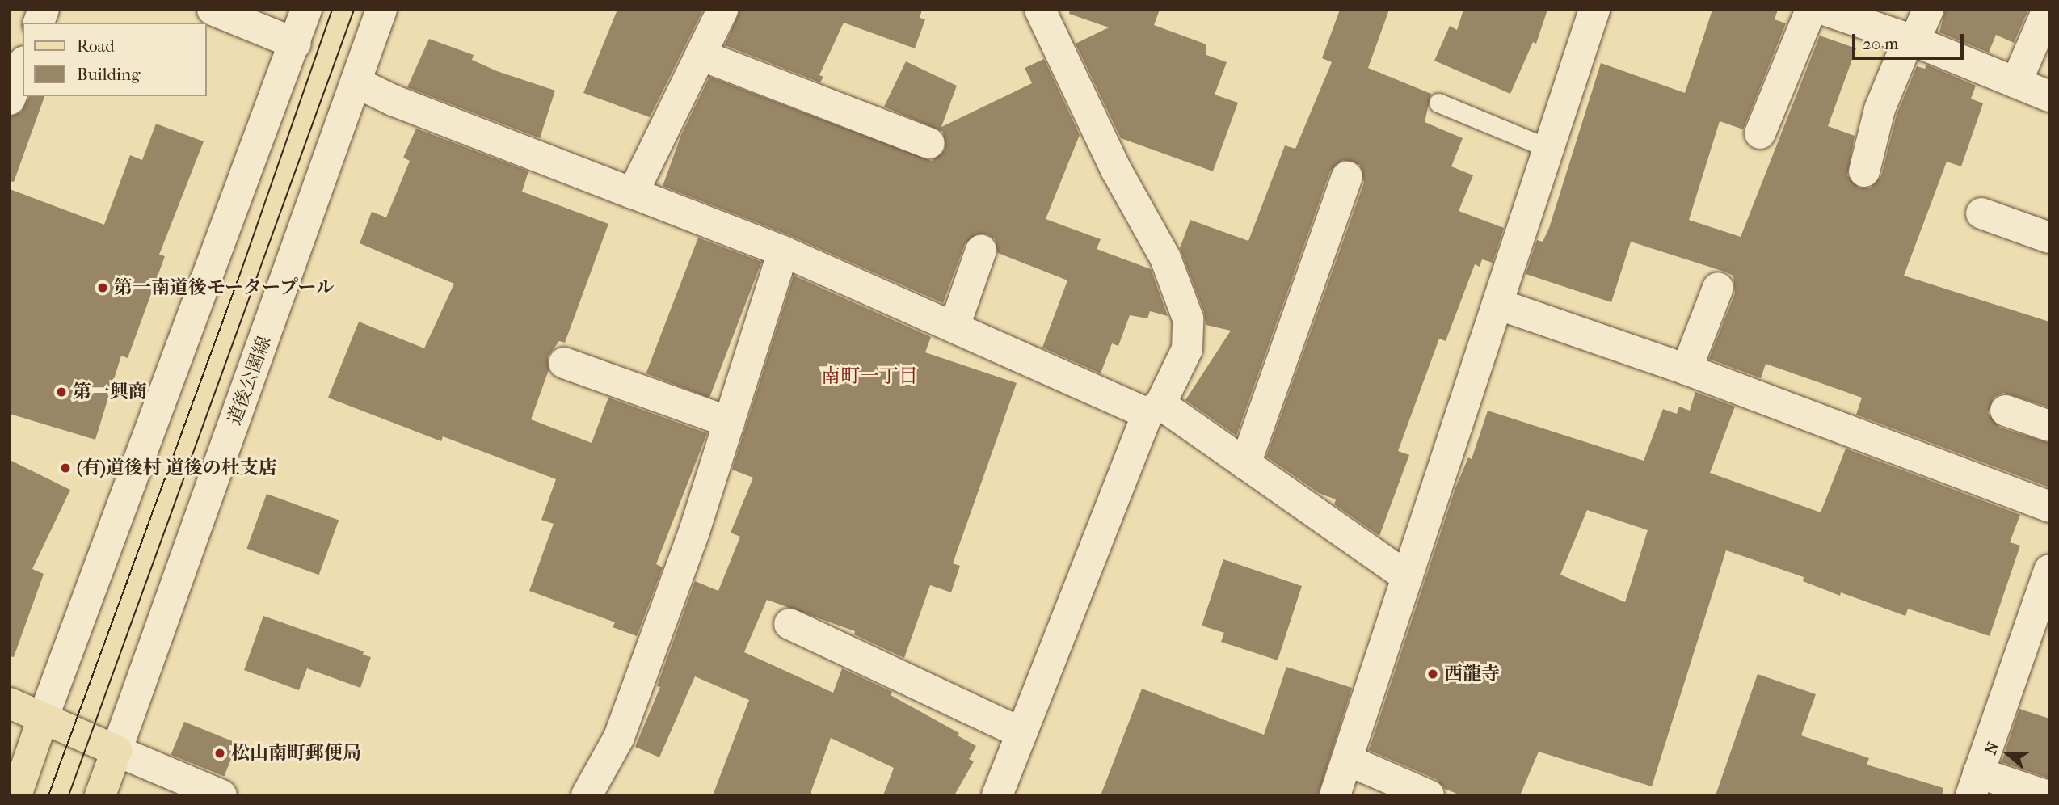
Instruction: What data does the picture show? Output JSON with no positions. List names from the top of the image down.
{
  "streets": {
    "street": ["道後公園線"]
  },
  "districts": ["南町一丁目"],
  "places": [
    "第一南道後モータープール",
    "第一興商",
    "(有)道後村 道後の杜支店",
    "西龍寺",
    "松山南町郵便局"
  ],
  "legend": ["Road", "Building"],
  "scale_bar": "20 m",
  "north": "left"
}
